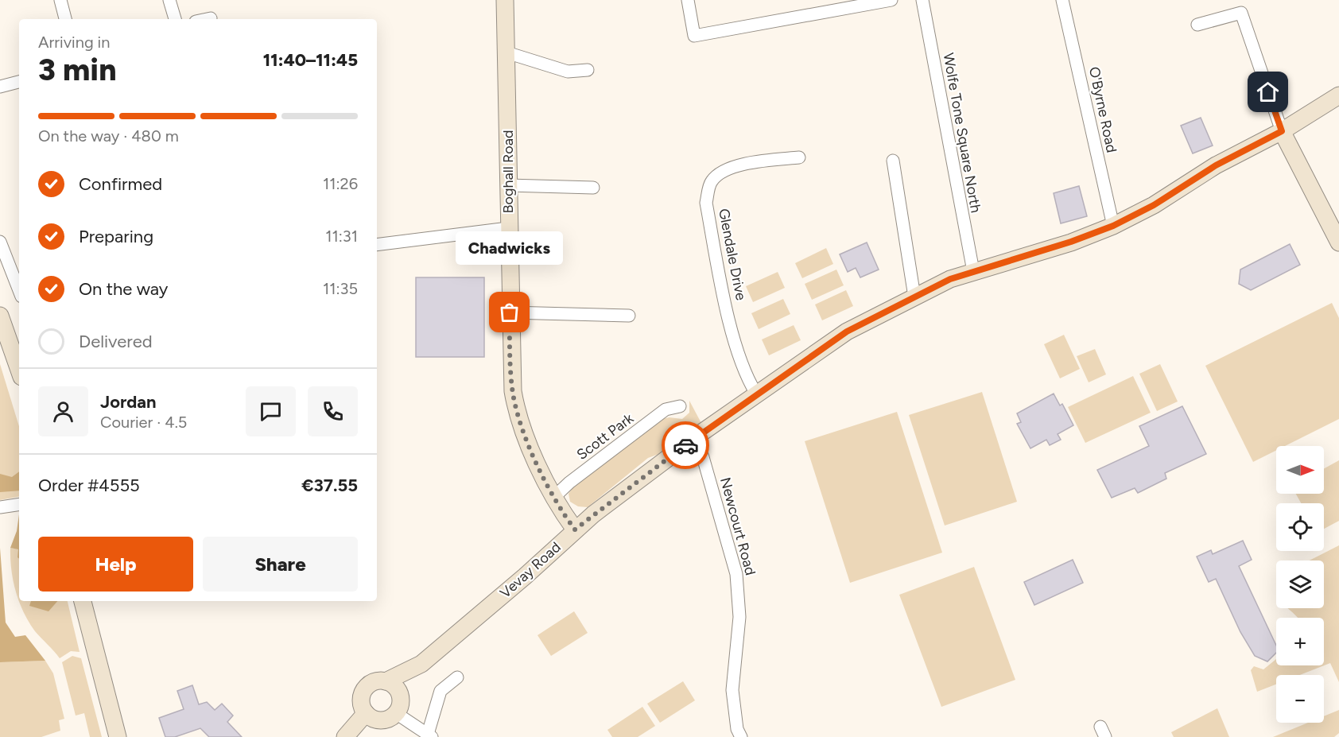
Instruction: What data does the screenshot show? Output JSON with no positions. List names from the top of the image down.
{
  "streets": {
    "main road": ["Boghall Road", "Vevay Road"],
    "street": [
      "O'Byrne Road",
      "Wolfe Tone Square North",
      "Glendale Drive",
      "Scott Park",
      "Newcourt Road"
    ]
  },
  "crossings": [
    ["O'Byrne Road", "Vevay Road"],
    ["Wolfe Tone Square North", "Vevay Road"],
    ["Boghall Road", "Scott Park"],
    ["Boghall Road", "Vevay Road"],
    ["Glendale Drive", "Vevay Road"],
    ["Newcourt Road", "Vevay Road"]
  ],
  "places": ["Chadwicks"],
  "north": "right",
  "page": {
    "heading": ["3 min", "Arriving in", "11:40–11:45"],
    "panel": [
      "Jordan",
      "Courier · 4.5",
      "Order #4555",
      "€37.55"
    ],
    "bar": "On the way · 480 m",
    "list": [
      ["Confirmed", "11:26"],
      ["Preparing", "11:31"],
      ["On the way", "11:35"],
      "Delivered"
    ],
    "bubble": "Chadwicks",
    "map_buttons": ["+", "−"],
    "buttons": ["Help", "Share"]
  }
}
